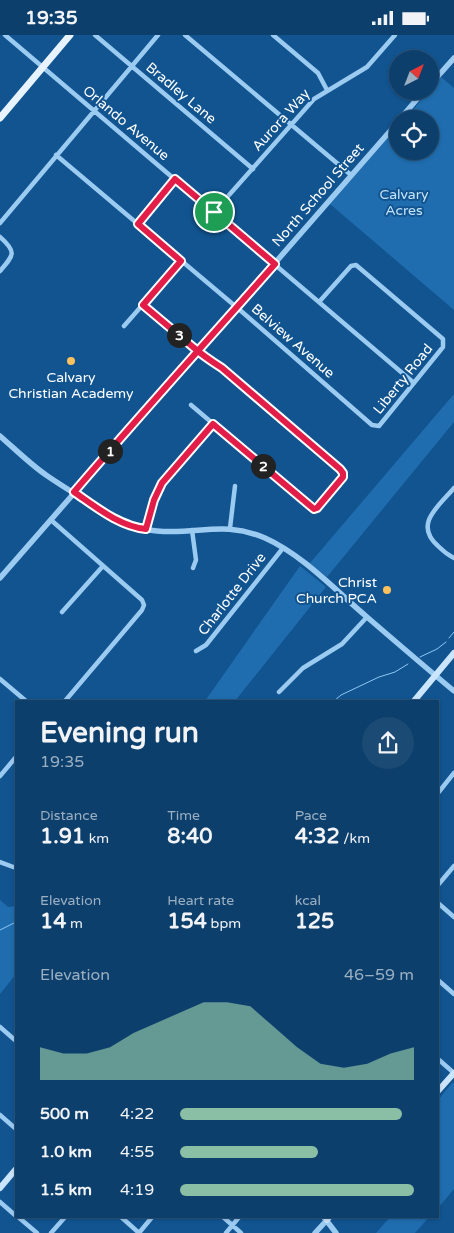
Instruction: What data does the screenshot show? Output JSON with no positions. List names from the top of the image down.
{
  "streets": {
    "street": [
      "Bradley Lane",
      "Aurora Way",
      "Orlando Avenue",
      "North School Street",
      "Belview Avenue",
      "Liberty Road",
      "Charlotte Drive"
    ]
  },
  "crossings": [
    ["Bradley Lane", "Aurora Way"],
    ["Aurora Way", "Orlando Avenue"],
    ["Orlando Avenue", "North School Street"],
    ["Orlando Avenue", "Liberty Road"],
    ["North School Street", "Belview Avenue"],
    ["Belview Avenue", "Liberty Road"]
  ],
  "parks": ["Calvary Acres"],
  "places": ["Calvary Christian Academy", "Christ Church PCA"],
  "north": "top right",
  "page": {
    "status": "19:35",
    "pins": ["3", "1", "2"],
    "heading": ["Evening run", "19:35"],
    "stats": [
      ["Distance", "1.91 km"],
      ["Time", "8:40"],
      ["Pace", "4:32 /km"],
      ["Elevation", "14 m"],
      ["Heart rate", "154 bpm"],
      ["kcal", "125"]
    ],
    "chart": ["Elevation", "46–59 m"],
    "list": [
      {
        "name": "500 m",
        "note": "4:22"
      },
      {
        "name": "1.0 km",
        "note": "4:55"
      },
      {
        "name": "1.5 km",
        "note": "4:19"
      }
    ]
  }
}
